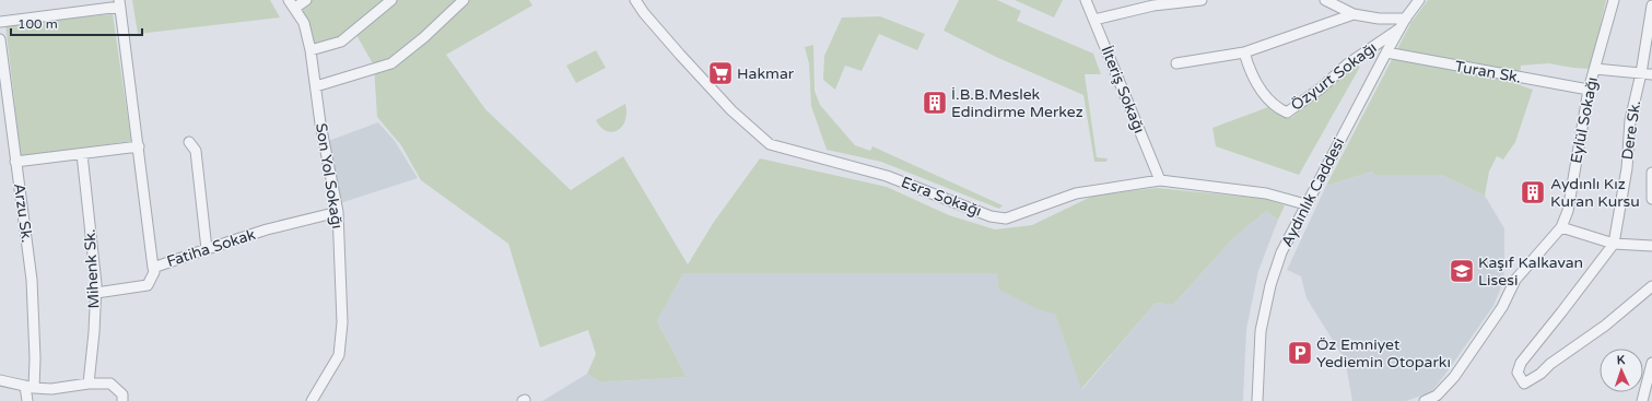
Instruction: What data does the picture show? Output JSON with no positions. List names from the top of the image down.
{
  "streets": {
    "street": [
      "Turan Sk.",
      "Özyurt Sokağı",
      "İlteriş Sokağı",
      "Eylül Sokağı",
      "Dere Sk.",
      "Son Yol Sokağı",
      "Aydınlık Caddesi",
      "Esra Sokağı",
      "Arzu Sk.",
      "Fatiha Sokak",
      "Mihenk Sk."
    ]
  },
  "crossings": [
    ["Turan Sk.", "Eylül Sokağı"],
    ["Turan Sk.", "Aydınlık Caddesi"],
    ["Özyurt Sokağı", "Aydınlık Caddesi"],
    ["İlteriş Sokağı", "Esra Sokağı"],
    ["Son Yol Sokağı", "Fatiha Sokak"],
    ["Aydınlık Caddesi", "Esra Sokağı"],
    ["Fatiha Sokak", "Mihenk Sk."]
  ],
  "places": {
    "supermarket": ["Hakmar"],
    "building": ["İ.B.B.Meslek Edindirme Merkez", "Aydınlı Kız Kuran Kursu"],
    "school or university": ["Kaşıf Kalkavan Lisesi"],
    "parking": ["Öz Emniyet Yediemin Otoparkı"]
  },
  "scale_bar": "100 m",
  "north": "top"
}
